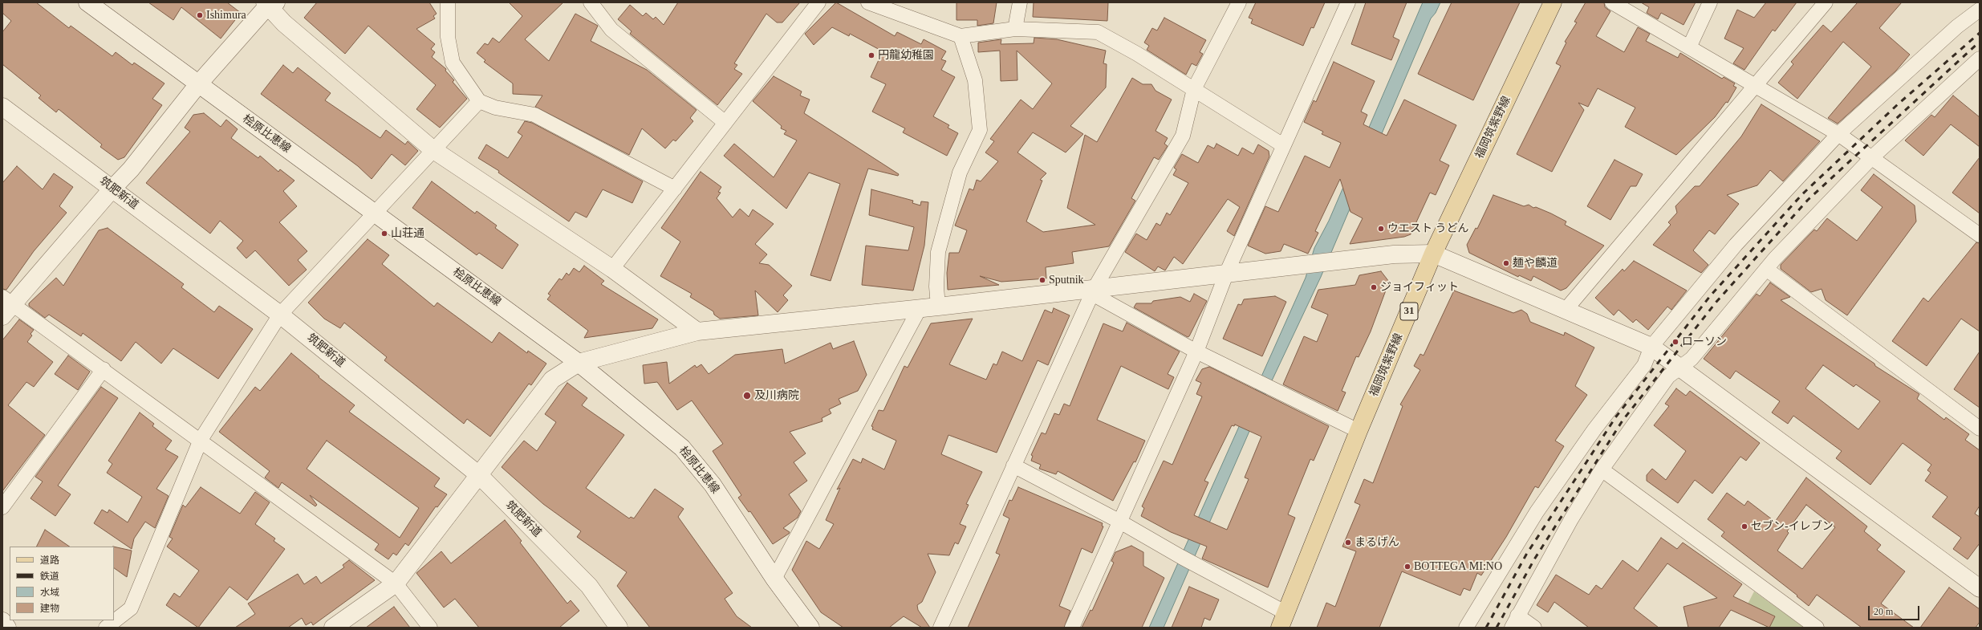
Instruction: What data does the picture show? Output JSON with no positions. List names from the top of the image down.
{
  "streets": {
    "main road": ["福岡筑紫野線", "31"],
    "street": ["桧原比恵線", "筑肥新道"]
  },
  "places": [
    "Ishimura",
    "円龍幼稚園",
    "ウエスト うどん",
    "山荘通",
    "麺や麟道",
    "Sputnik",
    "ジョイフィット",
    "ローソン",
    "及川病院",
    "セブン-イレブン",
    "まるげん",
    "BOTTEGA MI:NO"
  ],
  "legend": [
    "道路",
    "鉄道",
    "水域",
    "建物"
  ],
  "scale_bar": "20 m"
}
